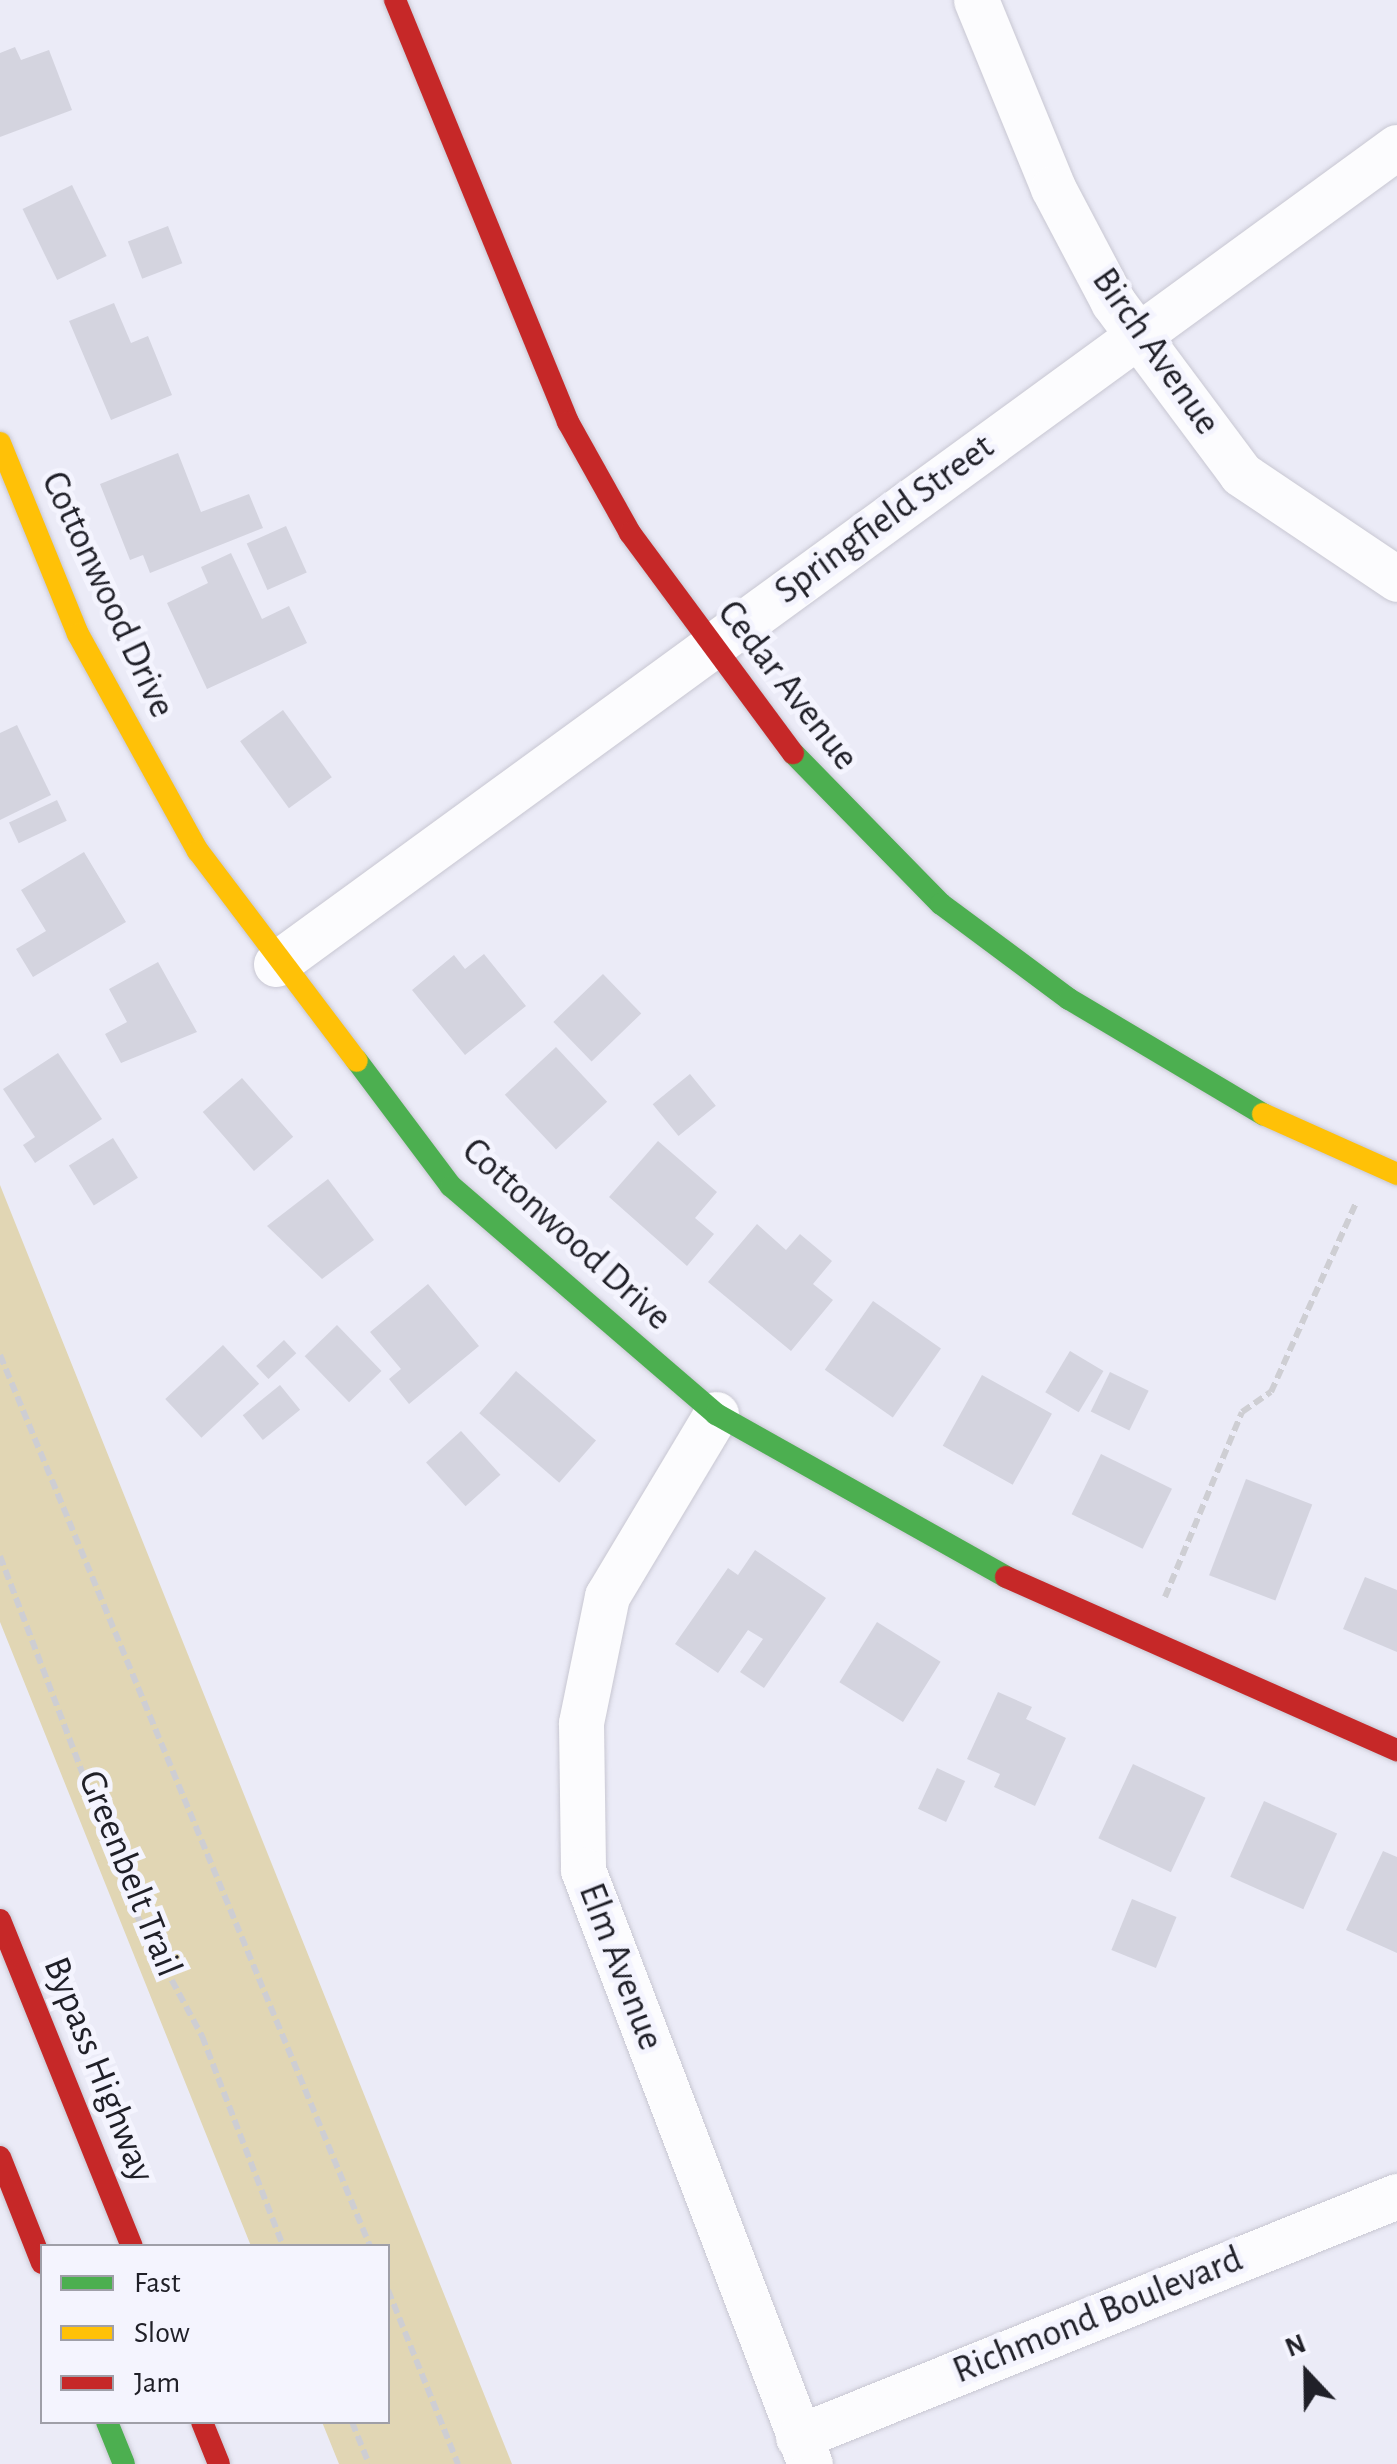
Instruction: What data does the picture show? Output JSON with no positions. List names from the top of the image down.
{
  "streets": {
    "main road": ["Cottonwood Drive", "Cedar Avenue", "Bypass Highway"],
    "street": [
      "Birch Avenue",
      "Springfield Street",
      "Elm Avenue",
      "Richmond Boulevard"
    ],
    "path": ["Greenbelt Trail"]
  },
  "crossings": [
    ["Birch Avenue", "Springfield Street"],
    ["Springfield Street", "Cottonwood Drive"],
    ["Springfield Street", "Cedar Avenue"],
    ["Cottonwood Drive", "Elm Avenue"],
    ["Elm Avenue", "Richmond Boulevard"]
  ],
  "legend": ["Fast", "Slow", "Jam"],
  "north": "top"
}
